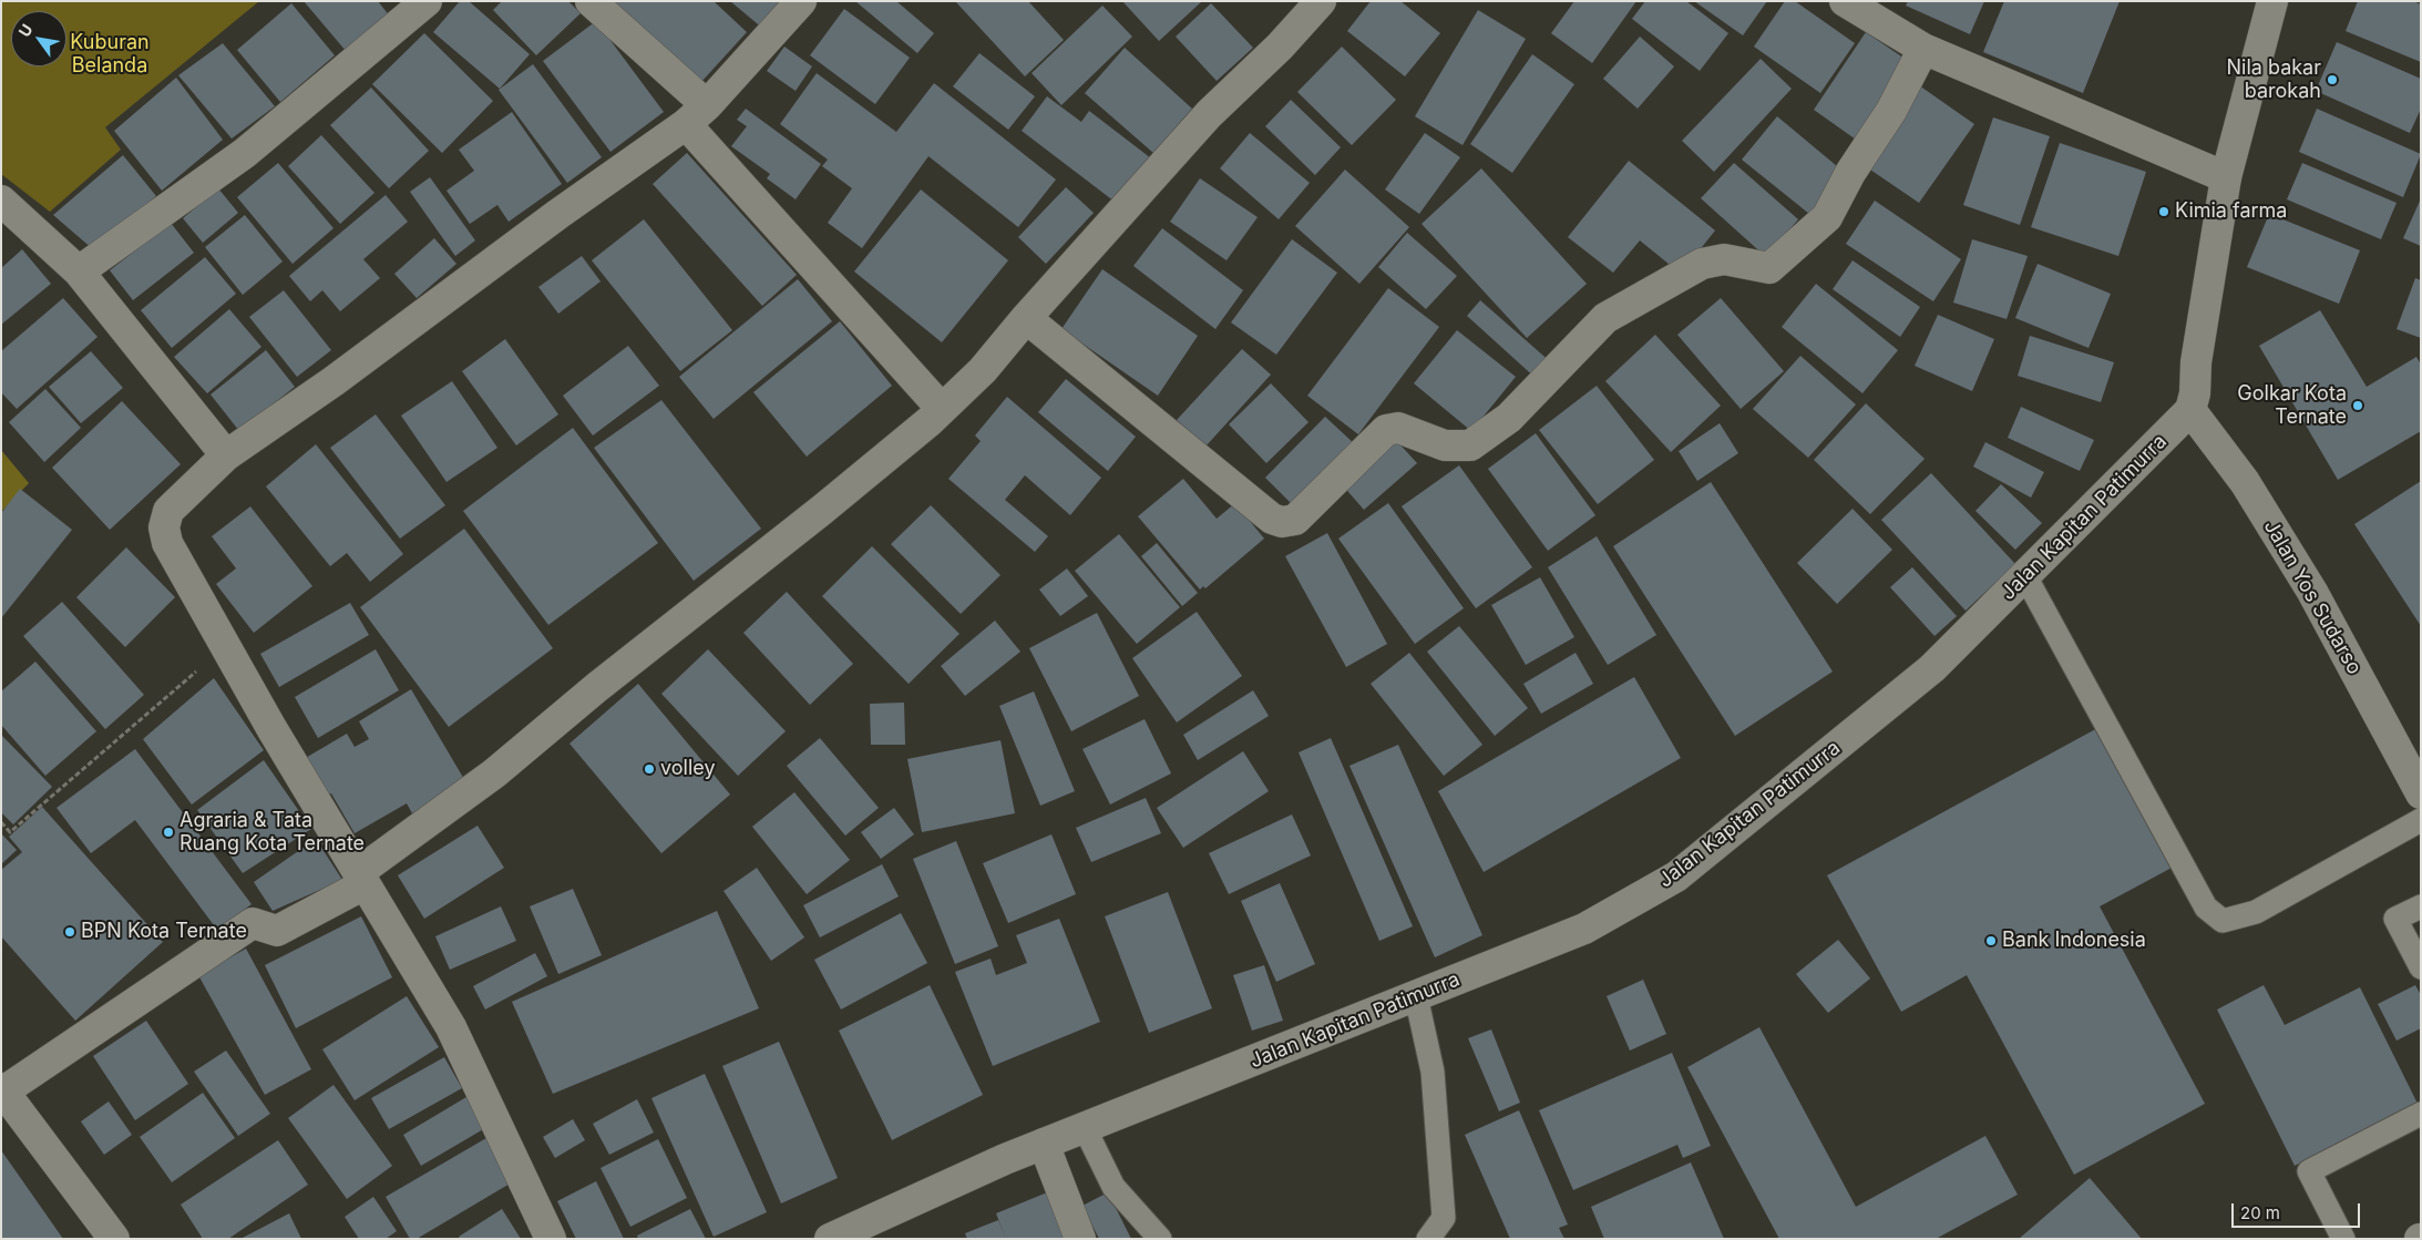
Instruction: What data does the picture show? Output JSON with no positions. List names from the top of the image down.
{
  "streets": {
    "street": ["Jalan Kapitan Patimurra", "Jalan Yos Sudarso"]
  },
  "crossings": [
    ["Jalan Kapitan Patimurra", "Jalan Yos Sudarso"]
  ],
  "parks": ["Kuburan Belanda"],
  "places": [
    "Nila bakar barokah",
    "Kimia farma",
    "Golkar Kota Ternate",
    "volley",
    "Agraria & Tata Ruang Kota Ternate",
    "BPN Kota Ternate",
    "Bank Indonesia"
  ],
  "scale_bar": "20 m",
  "north": "top left"
}
